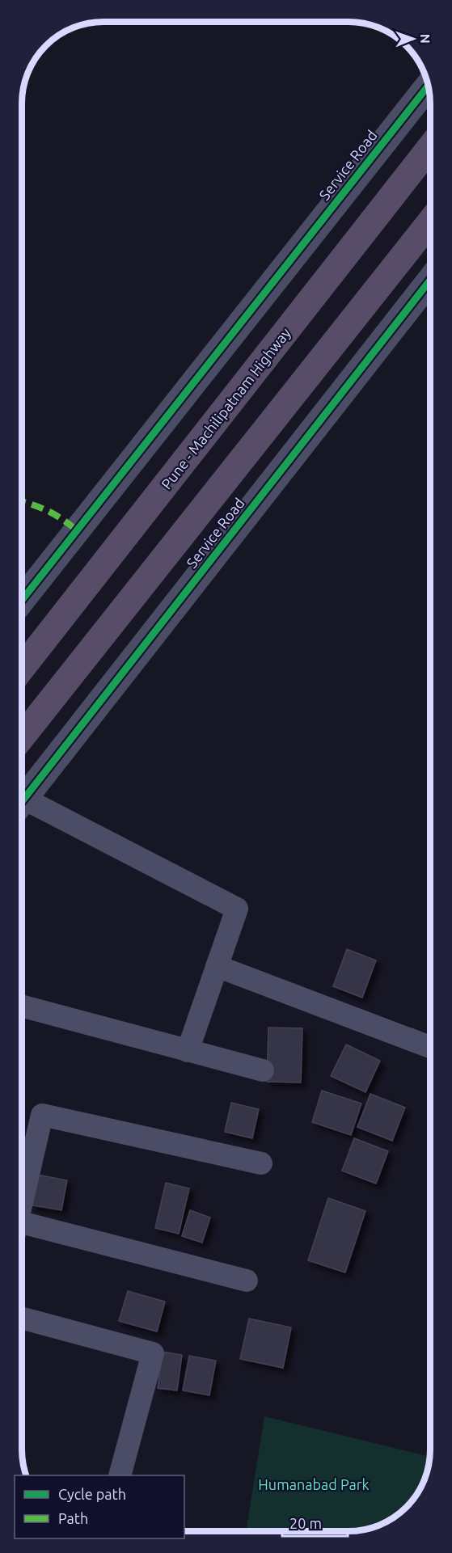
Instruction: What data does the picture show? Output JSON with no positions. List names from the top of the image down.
{
  "streets": {
    "highway": ["Pune - Machilipatnam Highway"],
    "street": ["Service Road"]
  },
  "parks": ["Humanabad Park"],
  "legend": ["Cycle path", "Path"],
  "scale_bar": "20 m",
  "north": "right"
}
